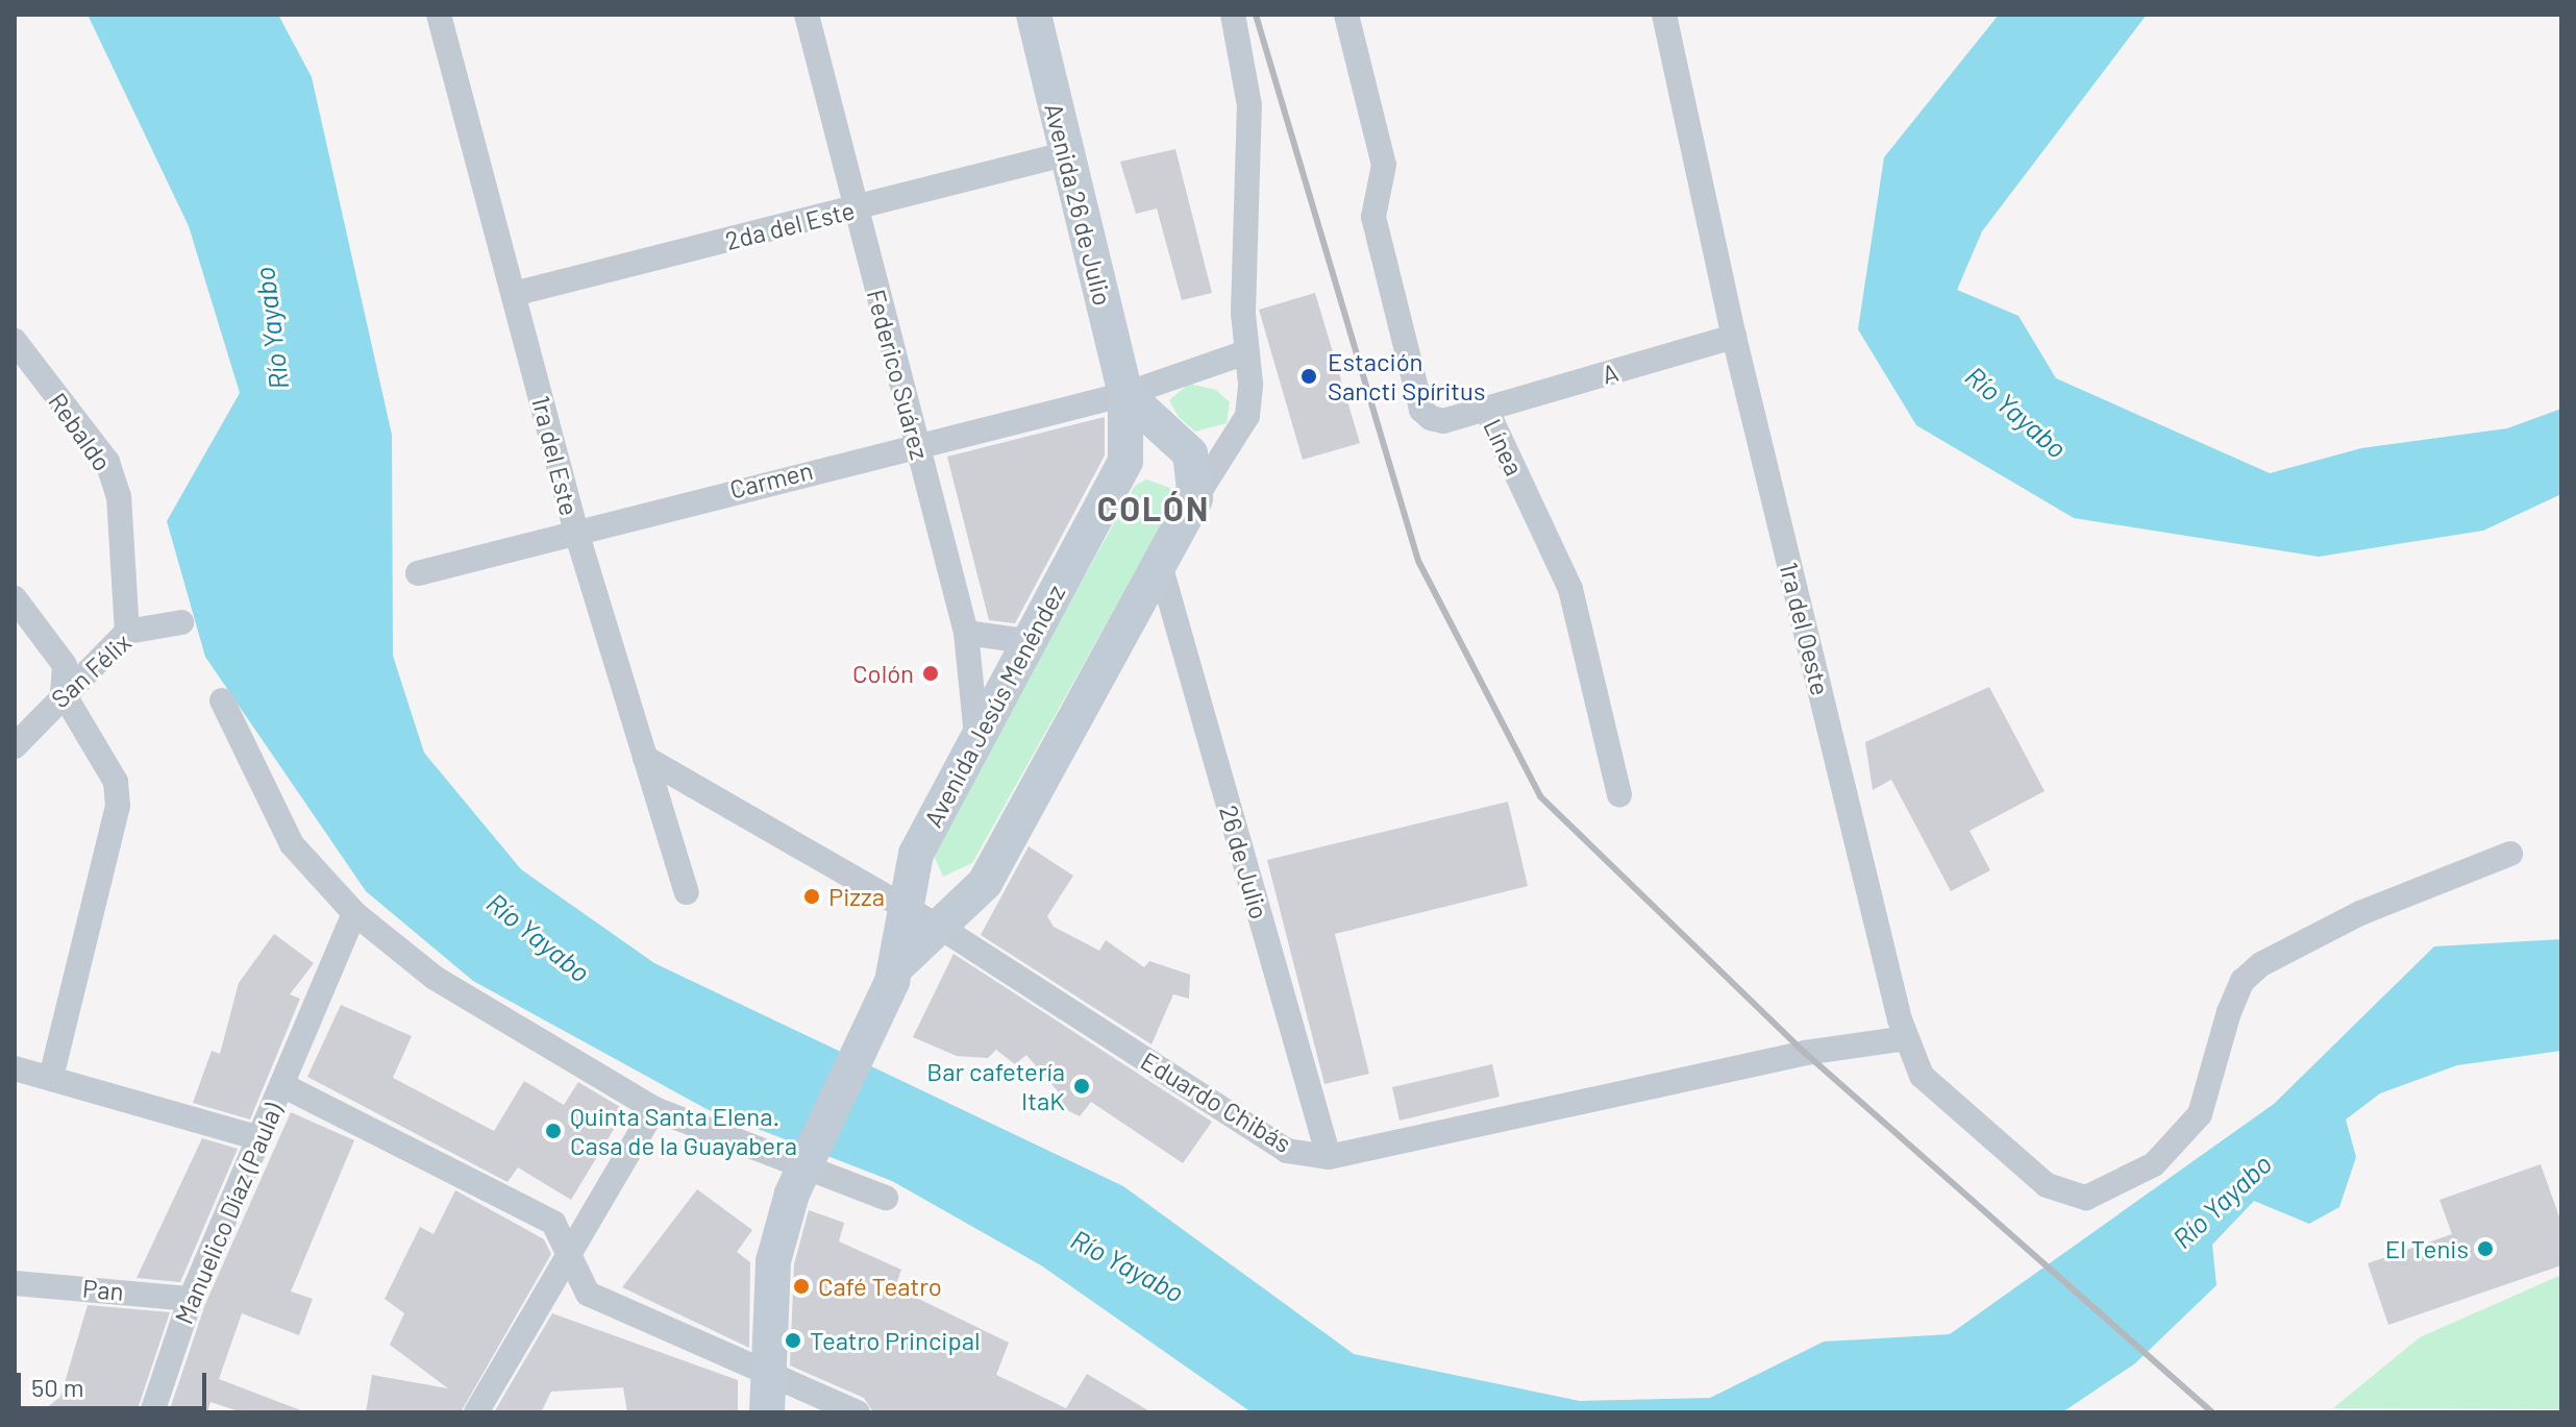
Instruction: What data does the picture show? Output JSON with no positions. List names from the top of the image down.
{
  "streets": {
    "main road": ["Avenida 26 de Julio", "Avenida Jesús Menéndez"],
    "street": [
      "2da del Este",
      "A",
      "Federico Suárez",
      "Rebaldo",
      "Línea",
      "1ra del Este",
      "Carmen",
      "1ra del Oeste",
      "San Félix",
      "26 de Julio",
      "Eduardo Chibás",
      "Manuelico Díaz (Paula)",
      "Pan"
    ]
  },
  "crossings": [
    ["Avenida 26 de Julio", "2da del Este"],
    ["Avenida 26 de Julio", "Carmen"],
    ["Avenida 26 de Julio", "Avenida Jesús Menéndez"],
    ["2da del Este", "Federico Suárez"],
    ["2da del Este", "1ra del Este"],
    ["A", "Línea"],
    ["A", "1ra del Oeste"],
    ["Federico Suárez", "Carmen"],
    ["Federico Suárez", "Avenida Jesús Menéndez"],
    ["Rebaldo", "San Félix"],
    ["1ra del Este", "Carmen"],
    ["1ra del Este", "Eduardo Chibás"],
    ["1ra del Oeste", "Eduardo Chibás"],
    ["Avenida Jesús Menéndez", "Eduardo Chibás"],
    ["26 de Julio", "Eduardo Chibás"],
    ["Manuelico Díaz (Paula)", "Pan"]
  ],
  "districts": ["COLÓN"],
  "water": ["Río Yayabo"],
  "places": [
    "Estación Sancti Spíritus",
    "Colón",
    "Pizza",
    "Bar cafetería ItaK",
    "Quinta Santa Elena. Casa de la Guayabera",
    "El Tenis",
    "Café Teatro",
    "Teatro Principal"
  ],
  "scale_bar": "50 m"
}
